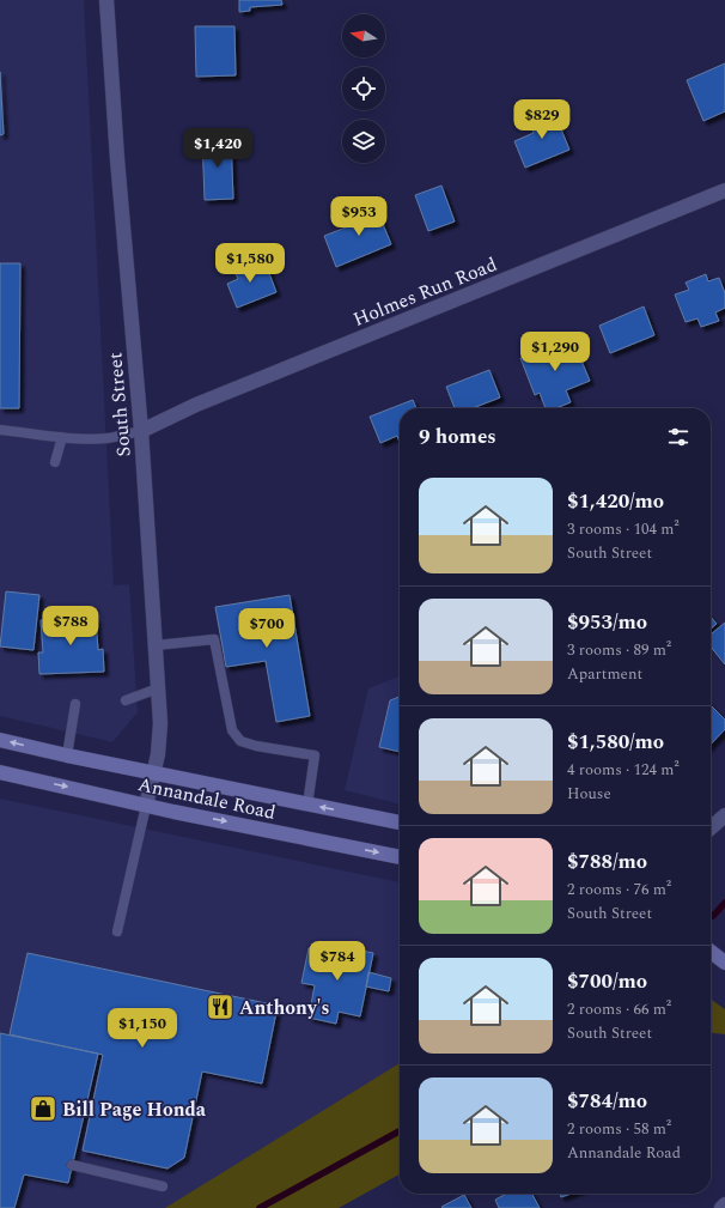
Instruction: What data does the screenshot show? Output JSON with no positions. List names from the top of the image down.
{
  "streets": {
    "main road": ["Annandale Road"],
    "street": ["Holmes Run Road", "South Street"]
  },
  "crossings": [
    ["Holmes Run Road", "South Street"],
    ["South Street", "Annandale Road"]
  ],
  "places": {
    "restaurant": ["Anthony's"],
    "shop": ["Bill Page Honda"]
  },
  "north": "left",
  "page": {
    "price": [
      "$829",
      "$1,420",
      "$953",
      "$1,580",
      "$1,290",
      "$788",
      "$700",
      "$784",
      "$1,150"
    ],
    "heading": "9 homes",
    "list": [
      {
        "name": "$1,420/mo",
        "note": "3 rooms · 104 m² · South Street"
      },
      {
        "name": "$953/mo",
        "note": "3 rooms · 89 m² · Apartment"
      },
      {
        "name": "$1,580/mo",
        "note": "4 rooms · 124 m² · House"
      },
      {
        "name": "$788/mo",
        "note": "2 rooms · 76 m² · South Street"
      },
      {
        "name": "$700/mo",
        "note": "2 rooms · 66 m² · South Street"
      },
      {
        "name": "$784/mo",
        "note": "2 rooms · 58 m² · Annandale Road"
      }
    ]
  }
}
